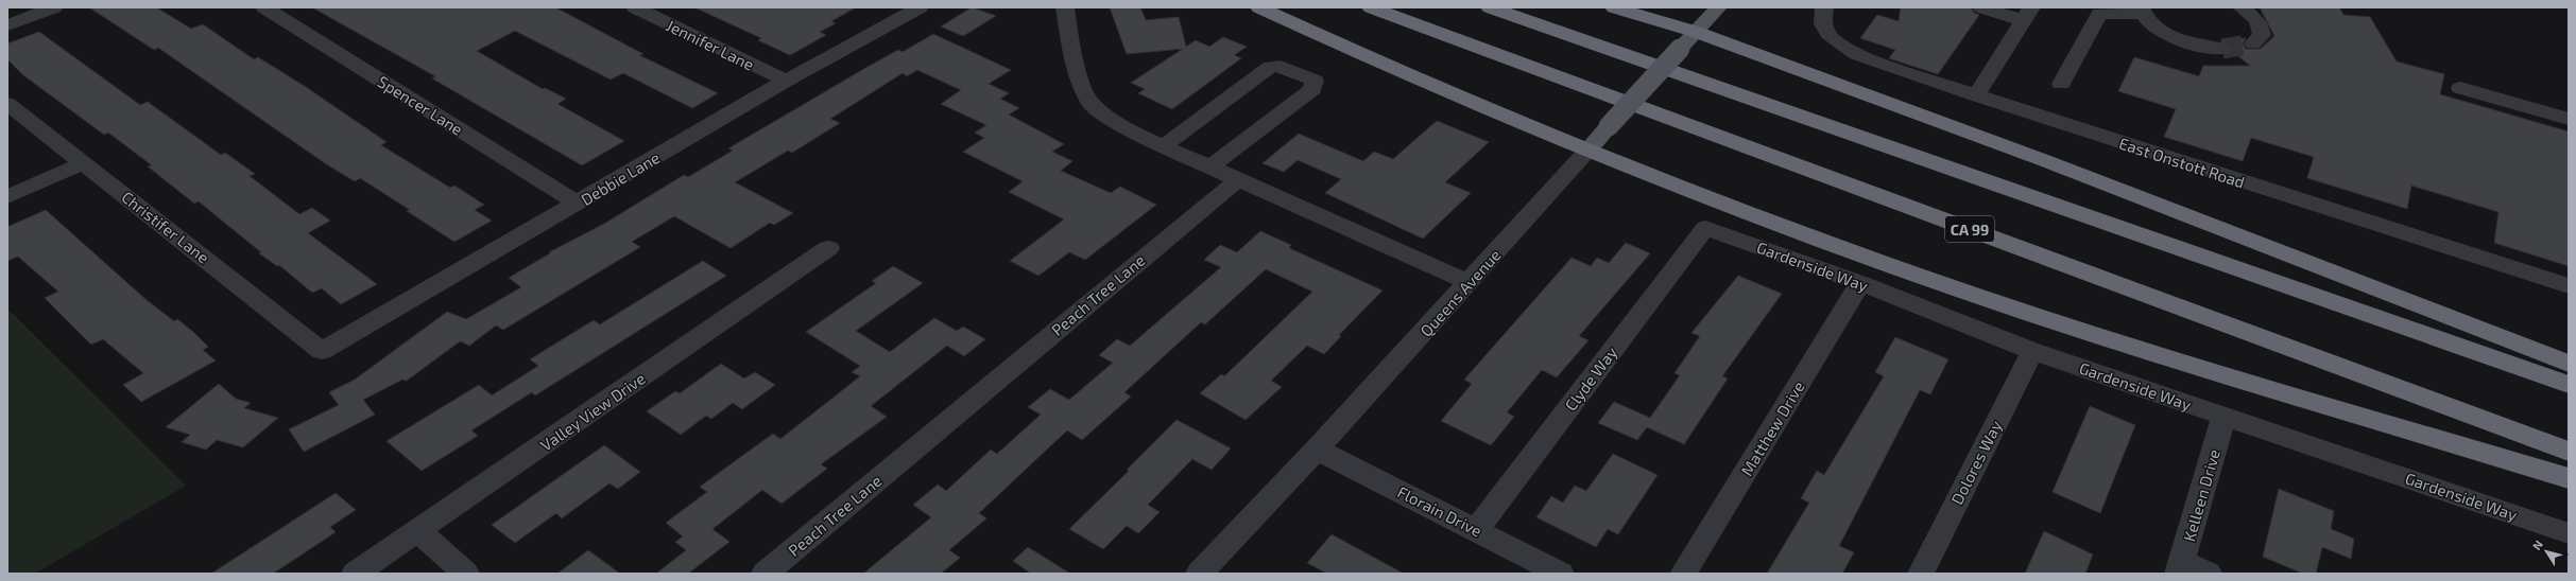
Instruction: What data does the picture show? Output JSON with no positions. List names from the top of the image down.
{
  "streets": {
    "highway": ["CA 99"],
    "main road": ["Queens Avenue"],
    "street": [
      "Jennifer Lane",
      "Spencer Lane",
      "East Onstott Road",
      "Debbie Lane",
      "Christifer Lane",
      "Gardenside Way",
      "Peach Tree Lane",
      "Clyde Way",
      "Valley View Drive",
      "Matthew Drive",
      "Dolores Way",
      "Kelleen Drive",
      "Florain Drive"
    ]
  },
  "crossings": [
    ["Jennifer Lane", "Debbie Lane"],
    ["Spencer Lane", "Debbie Lane"],
    ["Debbie Lane", "Christifer Lane"],
    ["Gardenside Way", "Clyde Way"],
    ["Gardenside Way", "Matthew Drive"],
    ["Gardenside Way", "Dolores Way"],
    ["Gardenside Way", "Kelleen Drive"],
    ["Queens Avenue", "Florain Drive"],
    ["Clyde Way", "Florain Drive"]
  ],
  "north": "top left"
}
